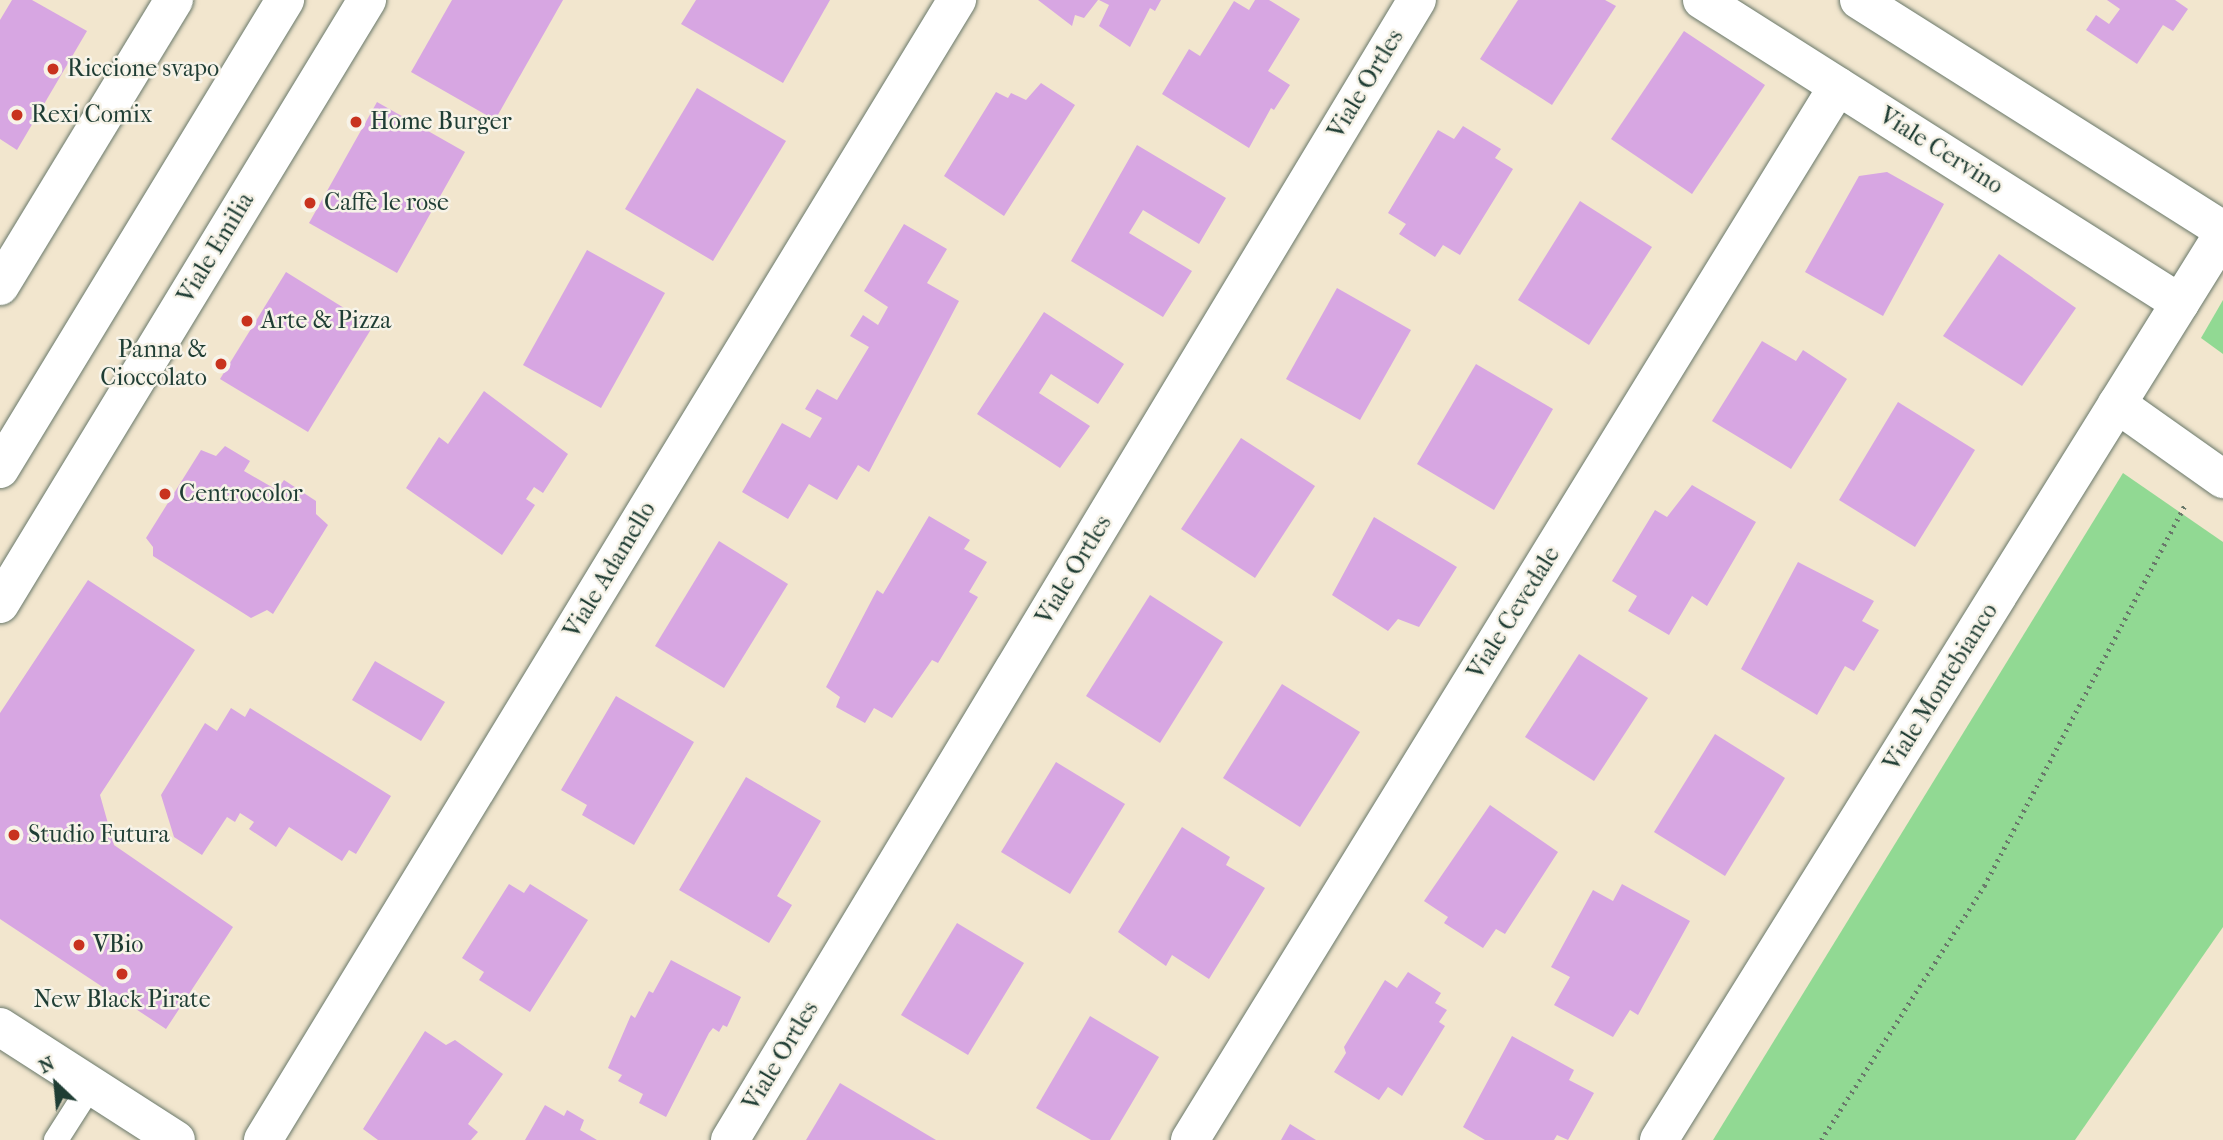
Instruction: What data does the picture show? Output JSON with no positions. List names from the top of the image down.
{
  "streets": {
    "street": [
      "Viale Ortles",
      "Viale Cervino",
      "Viale Emilia",
      "Viale Adamello",
      "Viale Cevedale",
      "Viale Montebianco"
    ]
  },
  "crossings": [
    ["Viale Cervino", "Viale Cevedale"],
    ["Viale Cervino", "Viale Montebianco"]
  ],
  "places": [
    "Riccione svapo",
    "Rexi Comix",
    "Home Burger",
    "Caffè le rose",
    "Arte & Pizza",
    "Panna & Cioccolato",
    "Centrocolor",
    "Studio Futura",
    "VBio",
    "New Black Pirate"
  ],
  "north": "top left"
}
